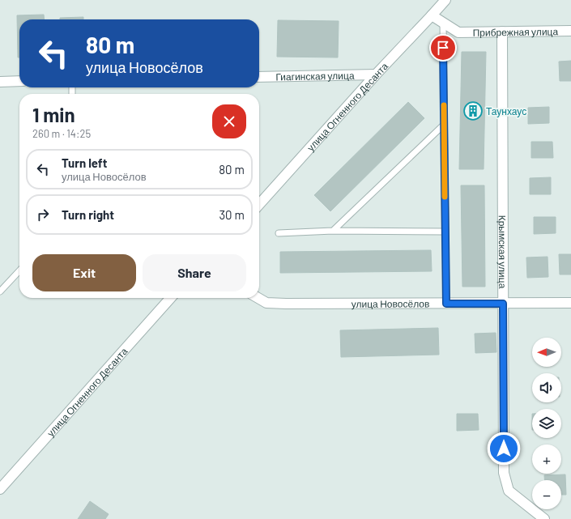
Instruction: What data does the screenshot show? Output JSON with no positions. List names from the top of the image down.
{
  "streets": {
    "street": [
      "Прибрежная улица",
      "Гиагинская улица",
      "улица Огненного Десанта",
      "Крымская улица",
      "улица Новосёлов"
    ]
  },
  "crossings": [
    ["Прибрежная улица", "Крымская улица"],
    ["Гиагинская улица", "улица Огненного Десанта"],
    ["Крымская улица", "улица Новосёлов"]
  ],
  "places": {
    "building": ["Таунхаус"]
  },
  "north": "left",
  "page": {
    "turn": ["80 m", "улица Новосёлов"],
    "heading": ["1 min", "260 m · 14:25"],
    "list": [
      {
        "name": "Turn left",
        "note": "улица Новосёлов",
        "value": "80 m"
      },
      {
        "name": "Turn right",
        "value": "30 m"
      }
    ],
    "buttons": ["Exit", "Share"],
    "map_buttons": ["+", "−"]
  }
}
